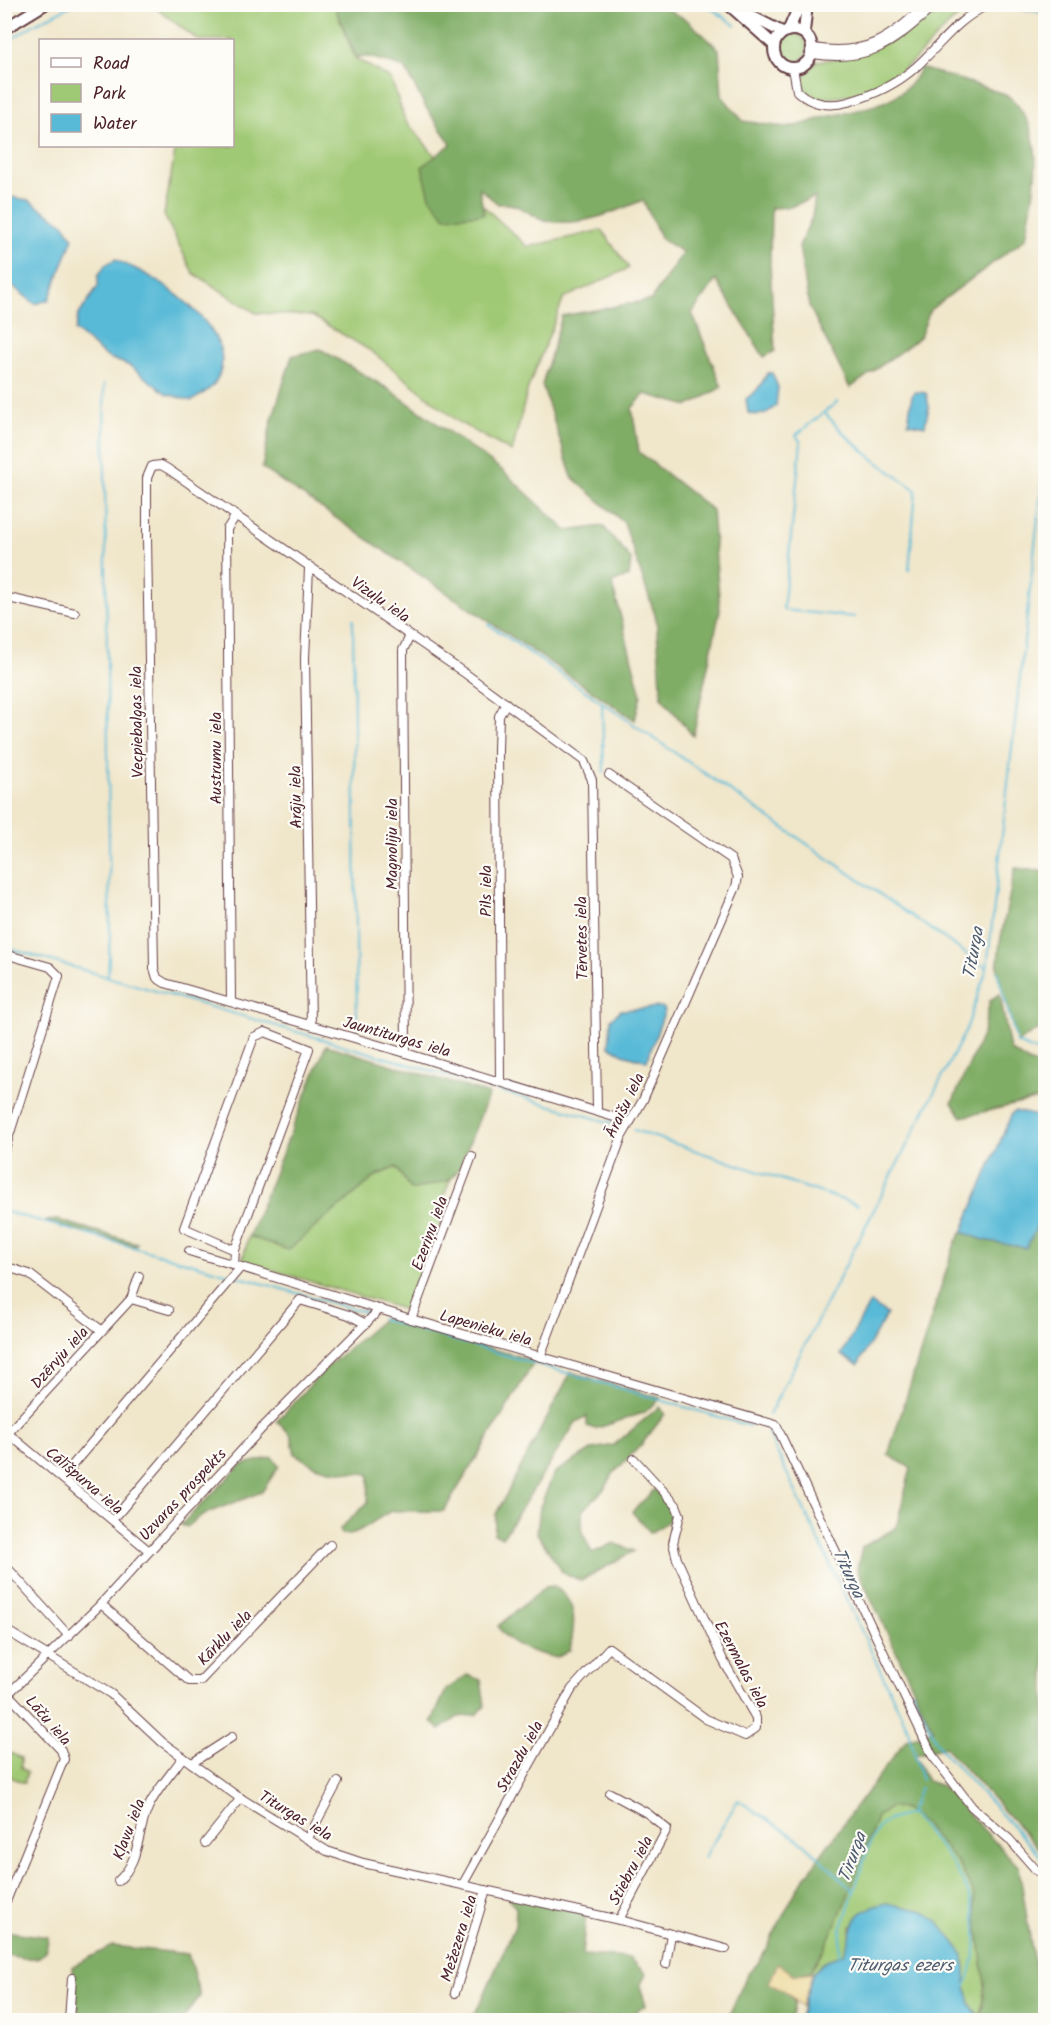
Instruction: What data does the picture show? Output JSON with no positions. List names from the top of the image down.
{
  "streets": {
    "street": [
      "Vizuļu iela",
      "Vecpiebalgas iela",
      "Austrumu iela",
      "Arāju iela",
      "Magnoliju iela",
      "Pils iela",
      "Tērvetes iela",
      "Jauntiturgas iela",
      "Āraišu iela",
      "Ezeriņu iela",
      "Lapenieku iela",
      "Dzērvju iela",
      "Cālīšpurva iela",
      "Uzvaras prospekts",
      "Kārklu iela",
      "Ezermalas iela",
      "Lāču iela",
      "Strazdu iela",
      "Titurgas iela",
      "Kļavu iela",
      "Stiebru iela",
      "Mežezera iela"
    ]
  },
  "crossings": [
    ["Vizuļu iela", "Vecpiebalgas iela"],
    ["Vizuļu iela", "Austrumu iela"],
    ["Vizuļu iela", "Arāju iela"],
    ["Vizuļu iela", "Magnoliju iela"],
    ["Vizuļu iela", "Pils iela"],
    ["Vizuļu iela", "Tērvetes iela"],
    ["Vecpiebalgas iela", "Jauntiturgas iela"],
    ["Austrumu iela", "Jauntiturgas iela"],
    ["Arāju iela", "Jauntiturgas iela"],
    ["Magnoliju iela", "Jauntiturgas iela"],
    ["Pils iela", "Jauntiturgas iela"],
    ["Tērvetes iela", "Jauntiturgas iela"],
    ["Jauntiturgas iela", "Āraišu iela"],
    ["Āraišu iela", "Lapenieku iela"],
    ["Ezeriņu iela", "Lapenieku iela"],
    ["Lapenieku iela", "Uzvaras prospekts"],
    ["Dzērvju iela", "Cālīšpurva iela"],
    ["Cālīšpurva iela", "Uzvaras prospekts"],
    ["Uzvaras prospekts", "Kārklu iela"],
    ["Uzvaras prospekts", "Lāču iela"],
    ["Uzvaras prospekts", "Titurgas iela"],
    ["Ezermalas iela", "Strazdu iela"],
    ["Strazdu iela", "Titurgas iela"],
    ["Titurgas iela", "Kļavu iela"],
    ["Titurgas iela", "Stiebru iela"],
    ["Titurgas iela", "Mežezera iela"]
  ],
  "water": ["Titurga", "Tirurga", "Titurgas ezers"],
  "legend": ["Road", "Park", "Water"]
}
